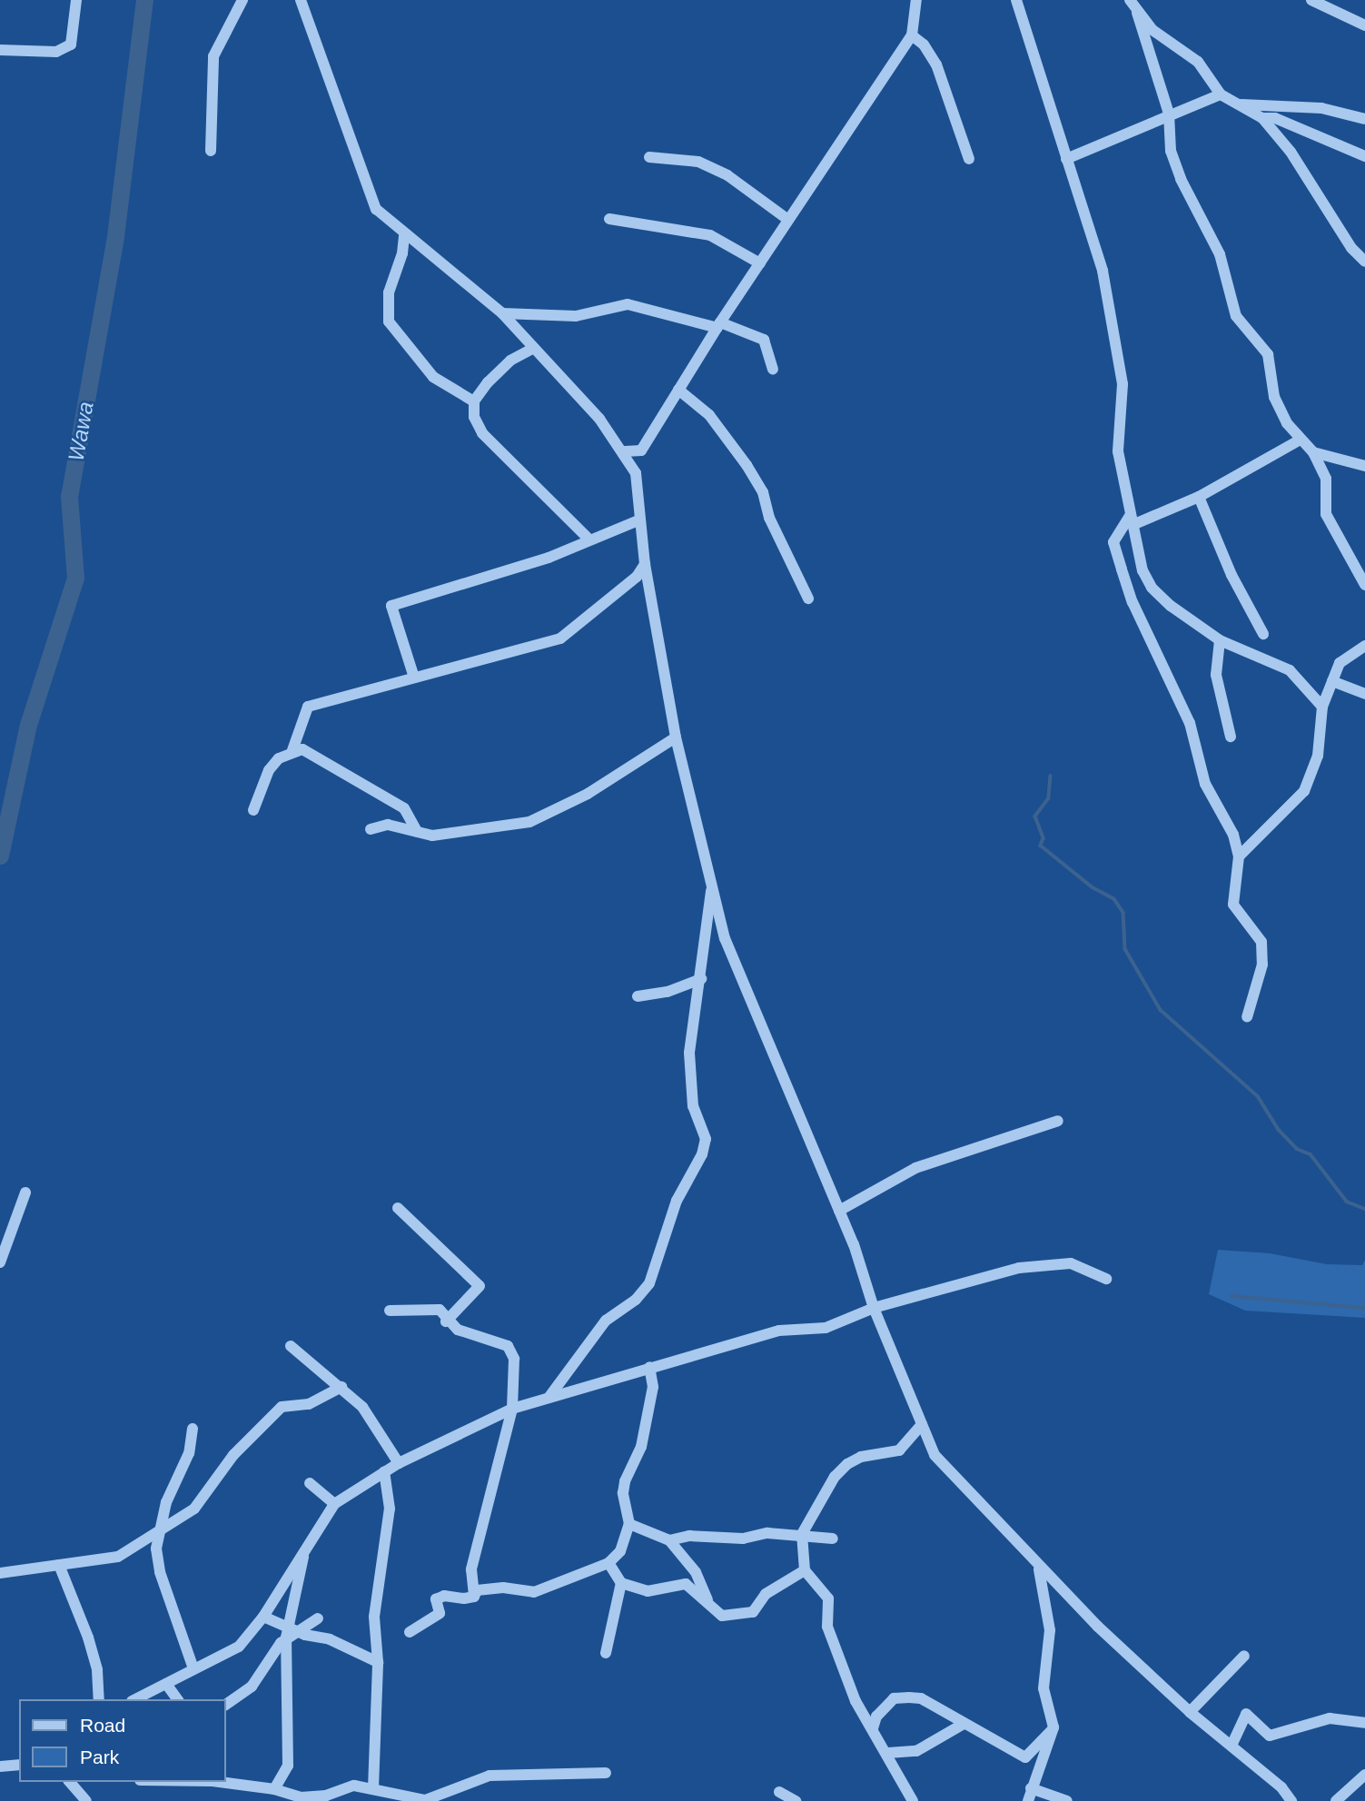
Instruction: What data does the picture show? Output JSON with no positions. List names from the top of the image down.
{
  "water": ["Wawa"],
  "legend": ["Road", "Park"]
}
